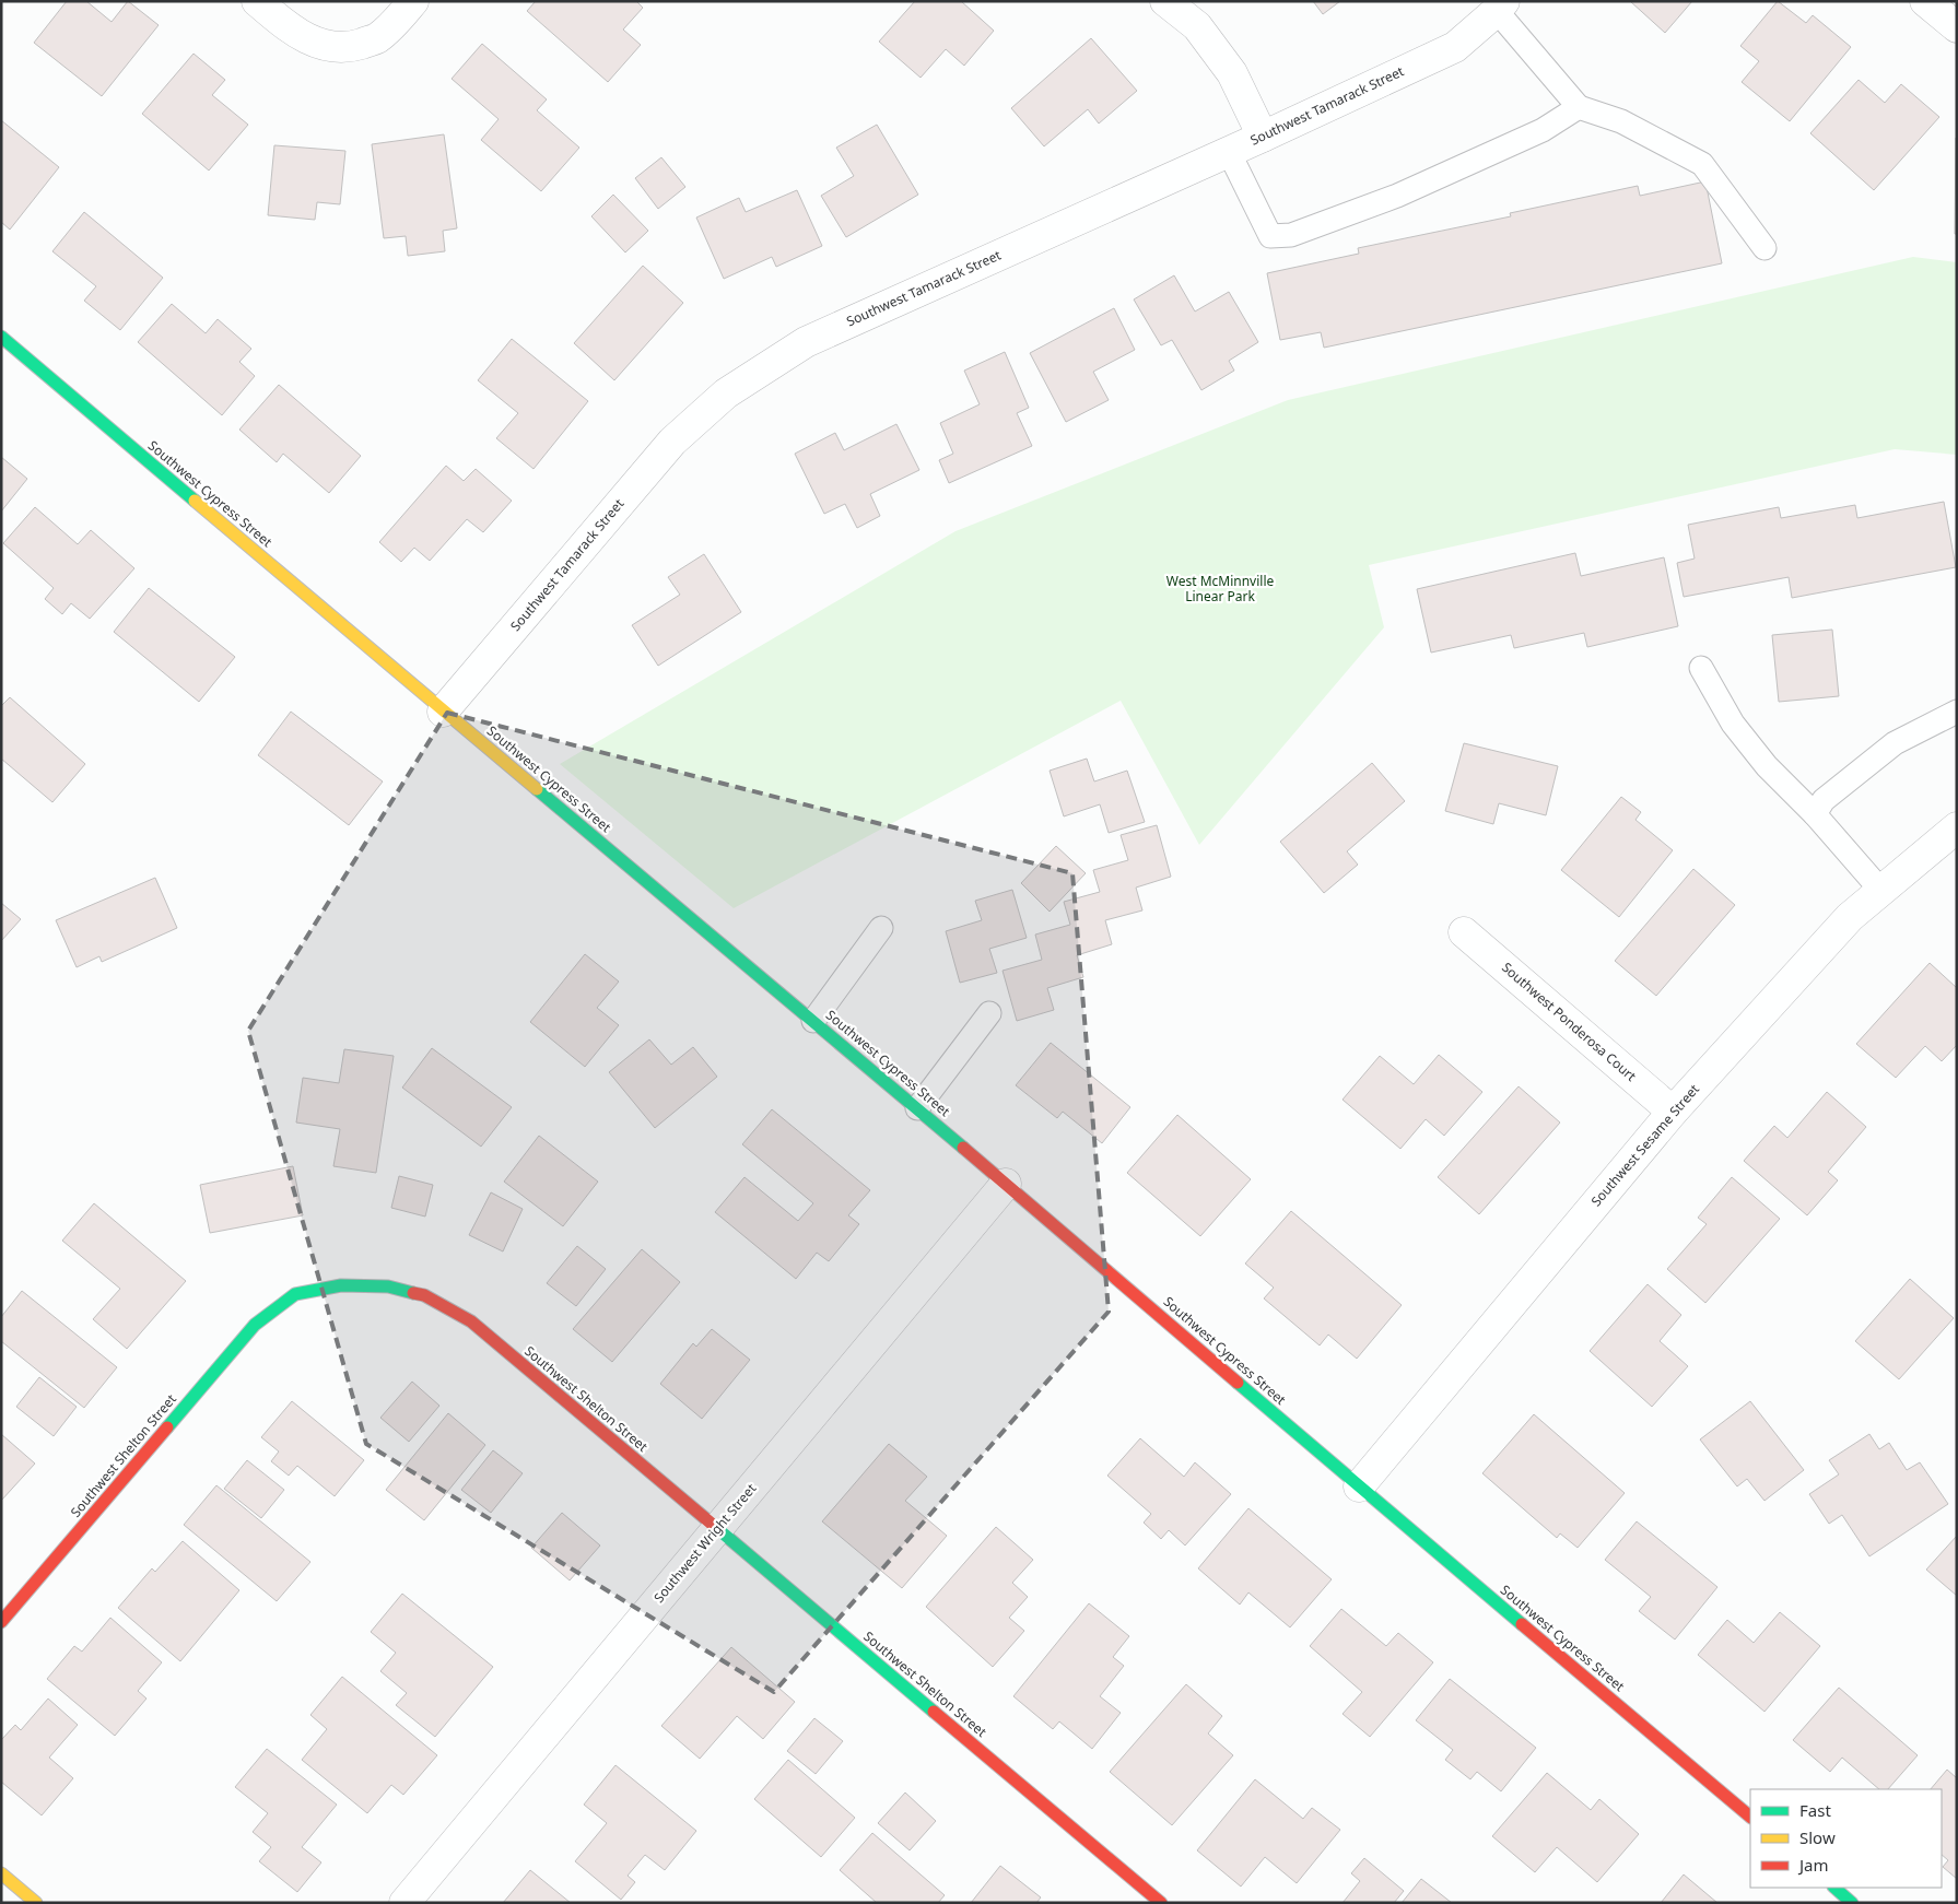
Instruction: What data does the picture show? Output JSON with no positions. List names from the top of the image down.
{
  "streets": {
    "main road": ["Southwest Cypress Street", "Southwest Shelton Street"],
    "street": [
      "Southwest Tamarack Street",
      "Southwest Ponderosa Court",
      "Southwest Sesame Street",
      "Southwest Wright Street"
    ]
  },
  "crossings": [
    ["Southwest Tamarack Street", "Southwest Cypress Street"],
    ["Southwest Cypress Street", "Southwest Sesame Street"],
    ["Southwest Cypress Street", "Southwest Wright Street"],
    ["Southwest Ponderosa Court", "Southwest Sesame Street"],
    ["Southwest Shelton Street", "Southwest Wright Street"]
  ],
  "parks": ["West McMinnville Linear Park"],
  "legend": ["Fast", "Slow", "Jam"]
}
